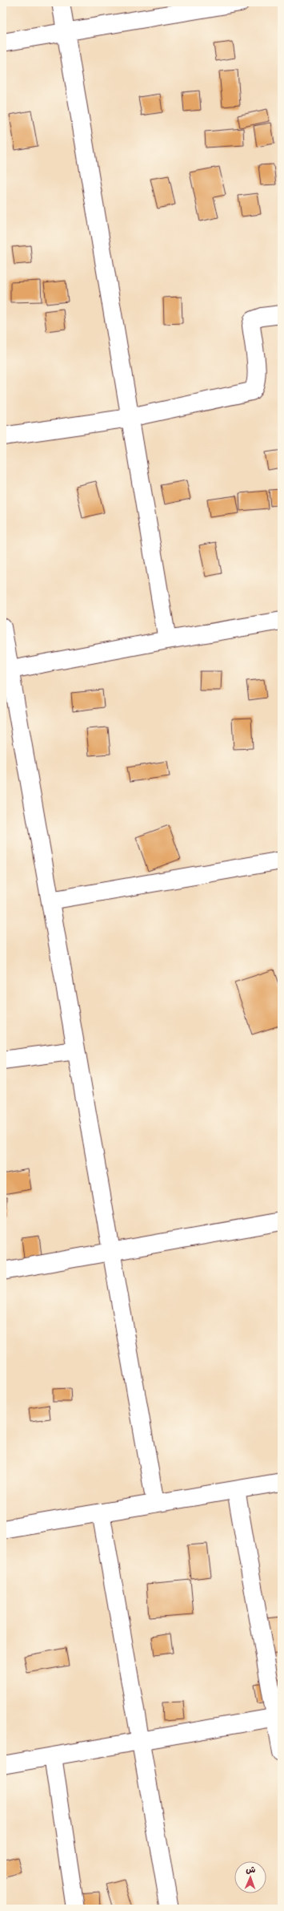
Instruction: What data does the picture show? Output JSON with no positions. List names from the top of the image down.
{
  "north": "top"
}
